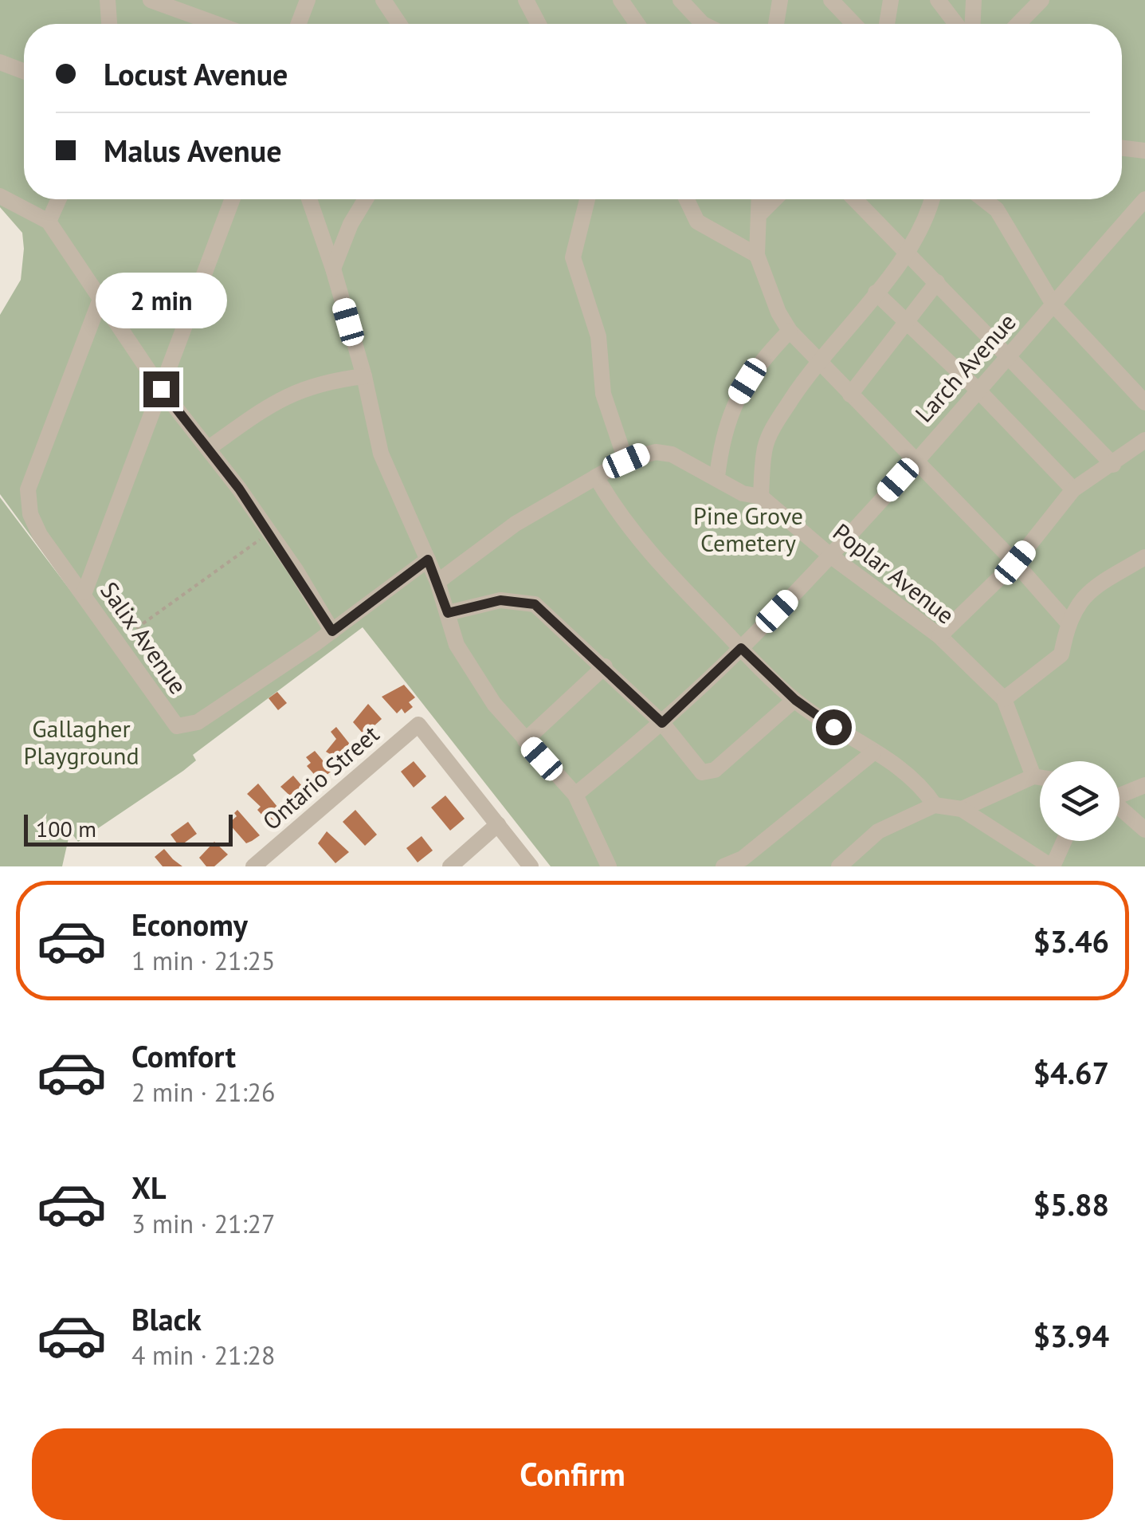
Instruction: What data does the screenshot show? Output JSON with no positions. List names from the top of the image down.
{
  "streets": {
    "street": [
      "Larch Avenue",
      "Poplar Avenue",
      "Salix Avenue",
      "Ontario Street"
    ]
  },
  "crossings": [
    ["Larch Avenue", "Poplar Avenue"]
  ],
  "parks": ["Pine Grove Cemetery", "Gallagher Playground"],
  "scale_bar": "100 m",
  "page": {
    "banner": ["Locust Avenue", "Malus Avenue"],
    "bubble": "2 min",
    "scale": "100 m",
    "list": [
      {
        "name": "Economy",
        "note": "1 min · 21:25",
        "value": "$3.46"
      },
      {
        "name": "Comfort",
        "note": "2 min · 21:26",
        "value": "$4.67"
      },
      {
        "name": "XL",
        "note": "3 min · 21:27",
        "value": "$5.88"
      },
      {
        "name": "Black",
        "note": "4 min · 21:28",
        "value": "$3.94"
      }
    ],
    "buttons": "Confirm"
  }
}
